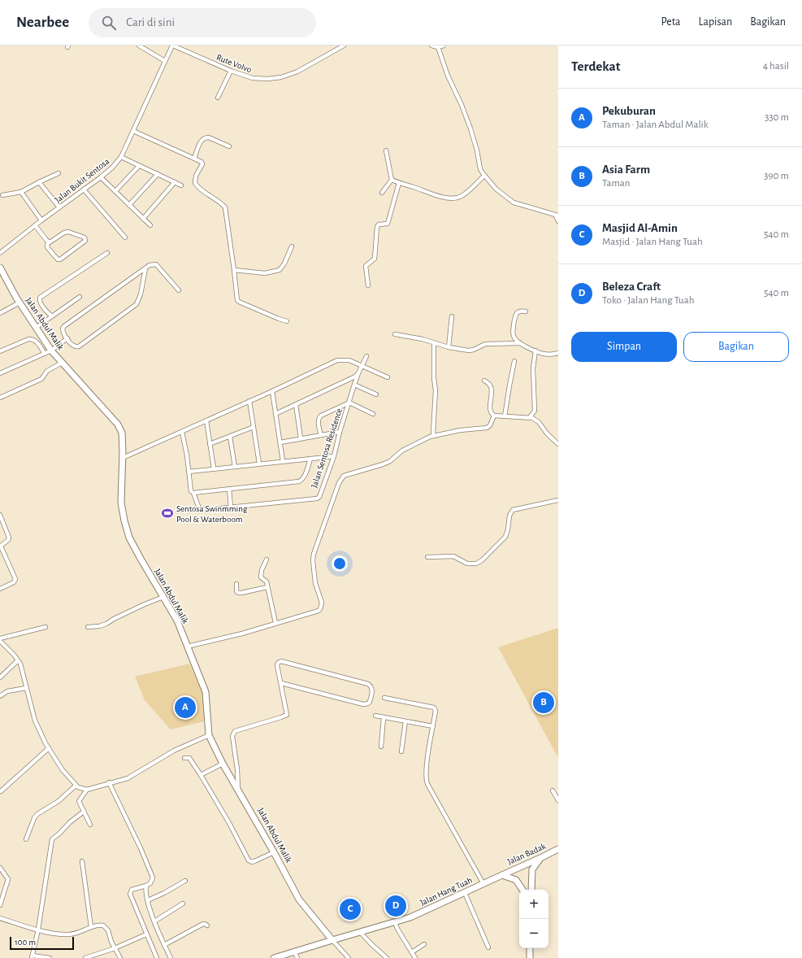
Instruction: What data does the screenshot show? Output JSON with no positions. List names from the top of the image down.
{
  "streets": {
    "street": [
      "Rute Volvo",
      "Jalan Bukit Sentosa",
      "Jalan Abdul Malik",
      "Jalan Sentosa Residence",
      "Jalan Badak",
      "Jalan Hang Tuah"
    ]
  },
  "crossings": [
    ["Rute Volvo", "Jalan Bukit Sentosa"],
    ["Jalan Abdul Malik", "Jalan Hang Tuah"],
    ["Jalan Badak", "Jalan Hang Tuah"]
  ],
  "places": {
    "sports": ["Sentosa Swinmming Pool & Waterboom"]
  },
  "scale_bar": "100 m",
  "page": {
    "header": "Nearbee",
    "search": "Cari di sini",
    "nav": ["Peta", "Lapisan", "Bagikan"],
    "heading": ["Terdekat", "4 hasil"],
    "list": [
      {
        "mark": "A",
        "name": "Pekuburan",
        "note": "Taman · Jalan Abdul Malik",
        "value": "330 m"
      },
      {
        "mark": "B",
        "name": "Asia Farm",
        "note": "Taman",
        "value": "390 m"
      },
      {
        "mark": "C",
        "name": "Masjid Al-Amin",
        "note": "Masjid · Jalan Hang Tuah",
        "value": "540 m"
      },
      {
        "mark": "D",
        "name": "Beleza Craft",
        "note": "Toko · Jalan Hang Tuah",
        "value": "540 m"
      }
    ],
    "buttons": ["Simpan", "Bagikan"],
    "pins": [
      "B",
      "A",
      "D",
      "C"
    ],
    "map_buttons": ["+", "−"],
    "scale": "100 m"
  }
}
